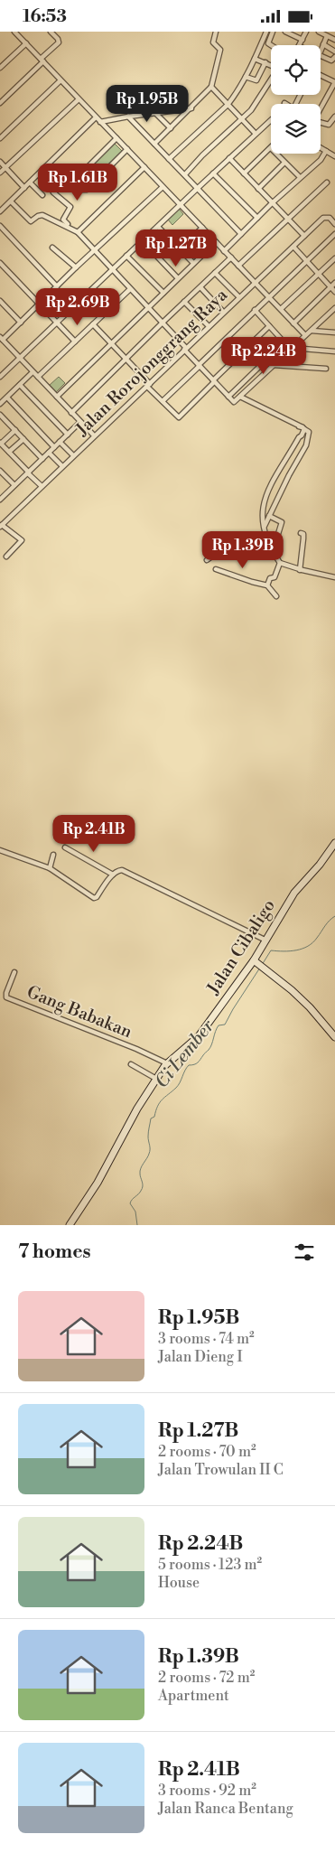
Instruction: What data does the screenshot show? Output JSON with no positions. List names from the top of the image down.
{
  "streets": {
    "main road": ["Jalan Cibaligo"],
    "street": ["Jalan Rorojonggrang Raya", "Gang Babakan"]
  },
  "crossings": [
    ["Jalan Cibaligo", "Gang Babakan"]
  ],
  "water": ["Ci Lember"],
  "page": {
    "status": "16:53",
    "price": [
      "Rp 1.95B",
      "Rp 1.61B",
      "Rp 1.27B",
      "Rp 2.69B",
      "Rp 2.24B",
      "Rp 1.39B",
      "Rp 2.41B"
    ],
    "heading": "7 homes",
    "list": [
      {
        "name": "Rp 1.95B",
        "note": "3 rooms · 74 m² · Jalan Dieng I"
      },
      {
        "name": "Rp 1.27B",
        "note": "2 rooms · 70 m² · Jalan Trowulan II C"
      },
      {
        "name": "Rp 2.24B",
        "note": "5 rooms · 123 m² · House"
      },
      {
        "name": "Rp 1.39B",
        "note": "2 rooms · 72 m² · Apartment"
      },
      {
        "name": "Rp 2.41B",
        "note": "3 rooms · 92 m² · Jalan Ranca Bentang"
      }
    ]
  }
}
